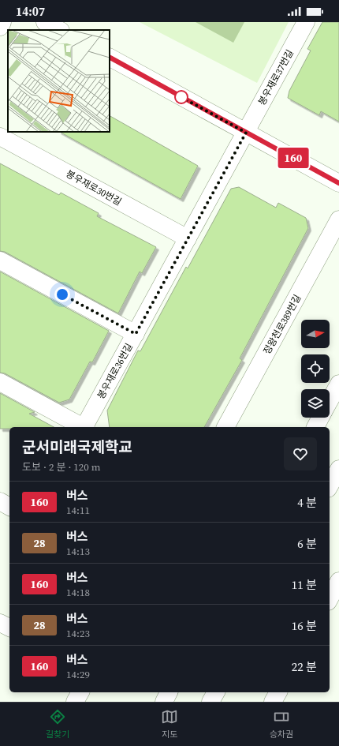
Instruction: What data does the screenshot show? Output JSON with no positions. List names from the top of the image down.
{
  "streets": {
    "street": [
      "봉우재로37번길",
      "봉우재로30번길",
      "정왕천로389번길",
      "봉우재로36번길"
    ]
  },
  "crossings": [
    ["봉우재로37번길", "봉우재로36번길"],
    ["봉우재로30번길", "봉우재로36번길"]
  ],
  "lines": ["bus line 160"],
  "north": "right",
  "page": {
    "status": "14:07",
    "on_map": "160",
    "heading": ["군서미래국제학교", "도보 · 2 분 · 120 m"],
    "list": [
      {
        "mark": "160",
        "name": "버스",
        "note": "14:11",
        "value": "4 분"
      },
      {
        "mark": "28",
        "name": "버스",
        "note": "14:13",
        "value": "6 분"
      },
      {
        "mark": "160",
        "name": "버스",
        "note": "14:18",
        "value": "11 분"
      },
      {
        "mark": "28",
        "name": "버스",
        "note": "14:23",
        "value": "16 분"
      },
      {
        "mark": "160",
        "name": "버스",
        "note": "14:29",
        "value": "22 분"
      }
    ],
    "tabs": ["길찾기", "지도", "승차권"]
  }
}
